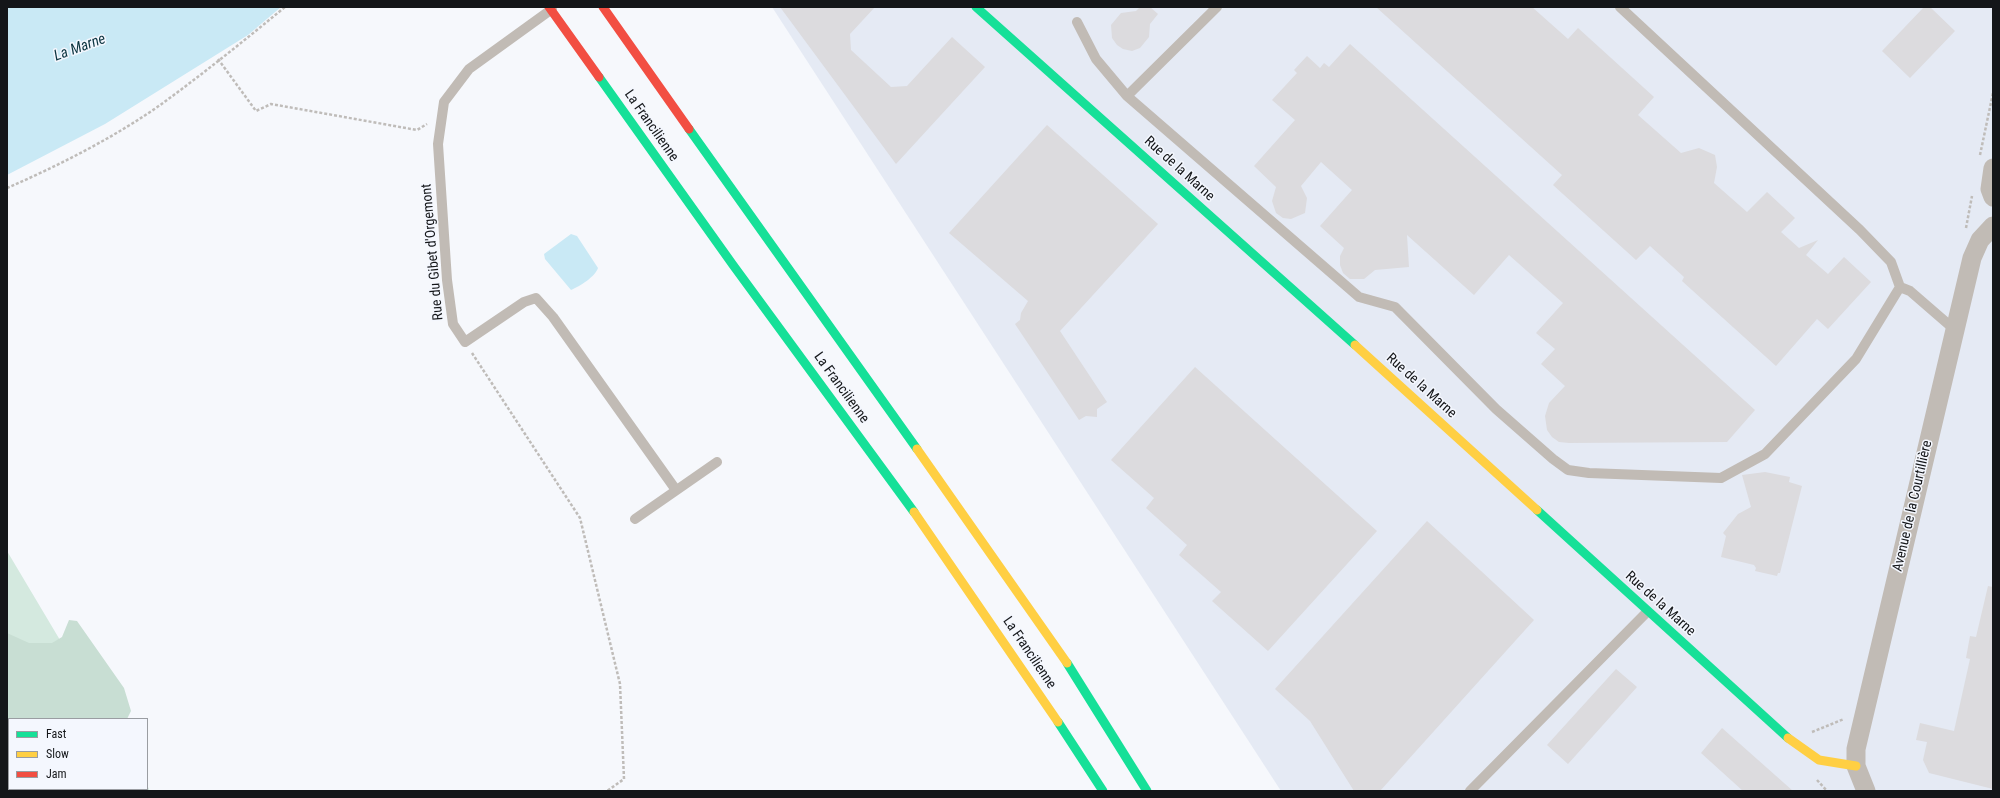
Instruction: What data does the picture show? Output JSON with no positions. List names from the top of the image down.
{
  "streets": {
    "main road": ["La Francilienne", "Rue de la Marne"],
    "street": ["Avenue de la Courtillière"],
    "lane": ["Rue du Gibet d'Orgemont"]
  },
  "crossings": [
    ["Rue de la Marne", "Avenue de la Courtillière"]
  ],
  "water": ["La Marne"],
  "legend": ["Fast", "Slow", "Jam"]
}
